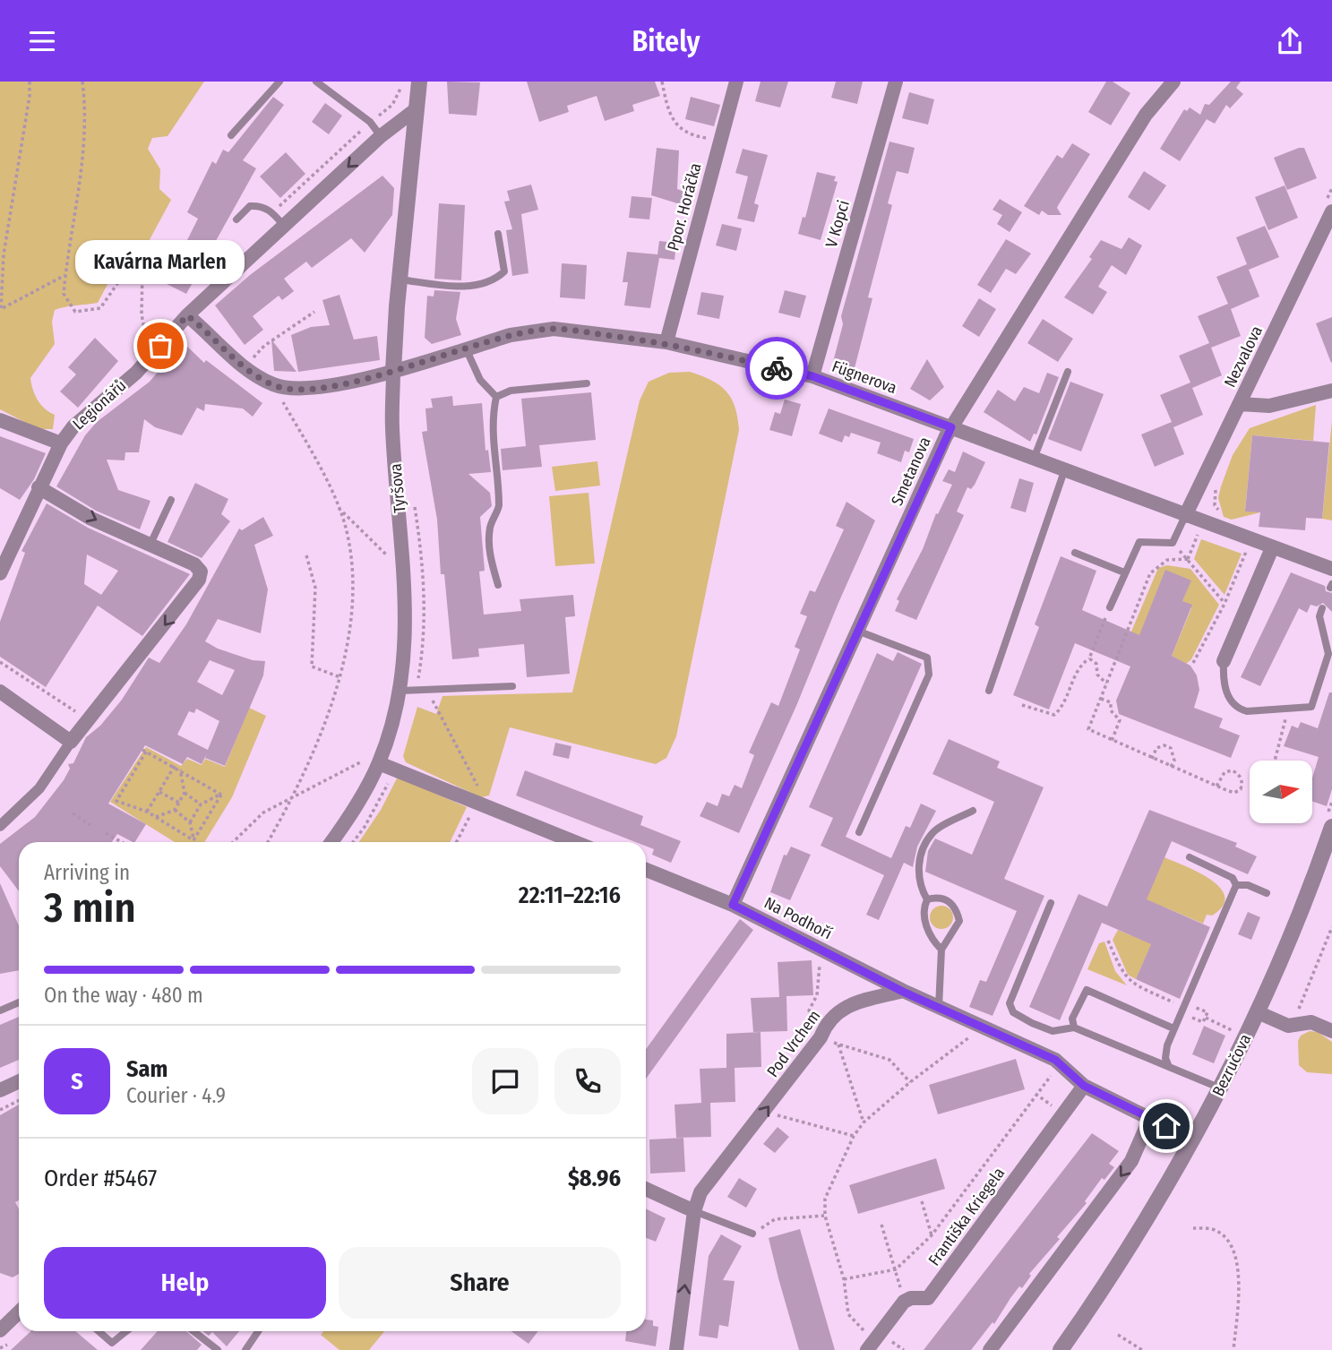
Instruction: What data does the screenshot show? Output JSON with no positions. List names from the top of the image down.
{
  "streets": {
    "street": [
      "Ppor. Horáčka",
      "V Kopci",
      "Nezvalova",
      "Fügnerova",
      "Legionářů",
      "Smetanova",
      "Tyršova",
      "Na Podhoří",
      "Pod Vrchem",
      "Bezručova",
      "Františka Kriegela"
    ]
  },
  "crossings": [
    ["Ppor. Horáčka", "Fügnerova"],
    ["V Kopci", "Fügnerova"],
    ["Nezvalova", "Fügnerova"],
    ["Fügnerova", "Smetanova"],
    ["Fügnerova", "Tyršova"],
    ["Legionářů", "Tyršova"],
    ["Smetanova", "Na Podhoří"],
    ["Na Podhoří", "Pod Vrchem"]
  ],
  "one_way": ["Pod Vrchem"],
  "places": ["Kavárna Marlen"],
  "north": "right",
  "page": {
    "header": "Bitely",
    "bubble": "Kavárna Marlen",
    "heading": ["3 min", "Arriving in", "22:11–22:16"],
    "panel": [
      "Sam",
      "Courier · 4.9",
      "Order #5467",
      "$8.96"
    ],
    "bar": "On the way · 480 m",
    "round": "S",
    "buttons": ["Help", "Share"]
  }
}
